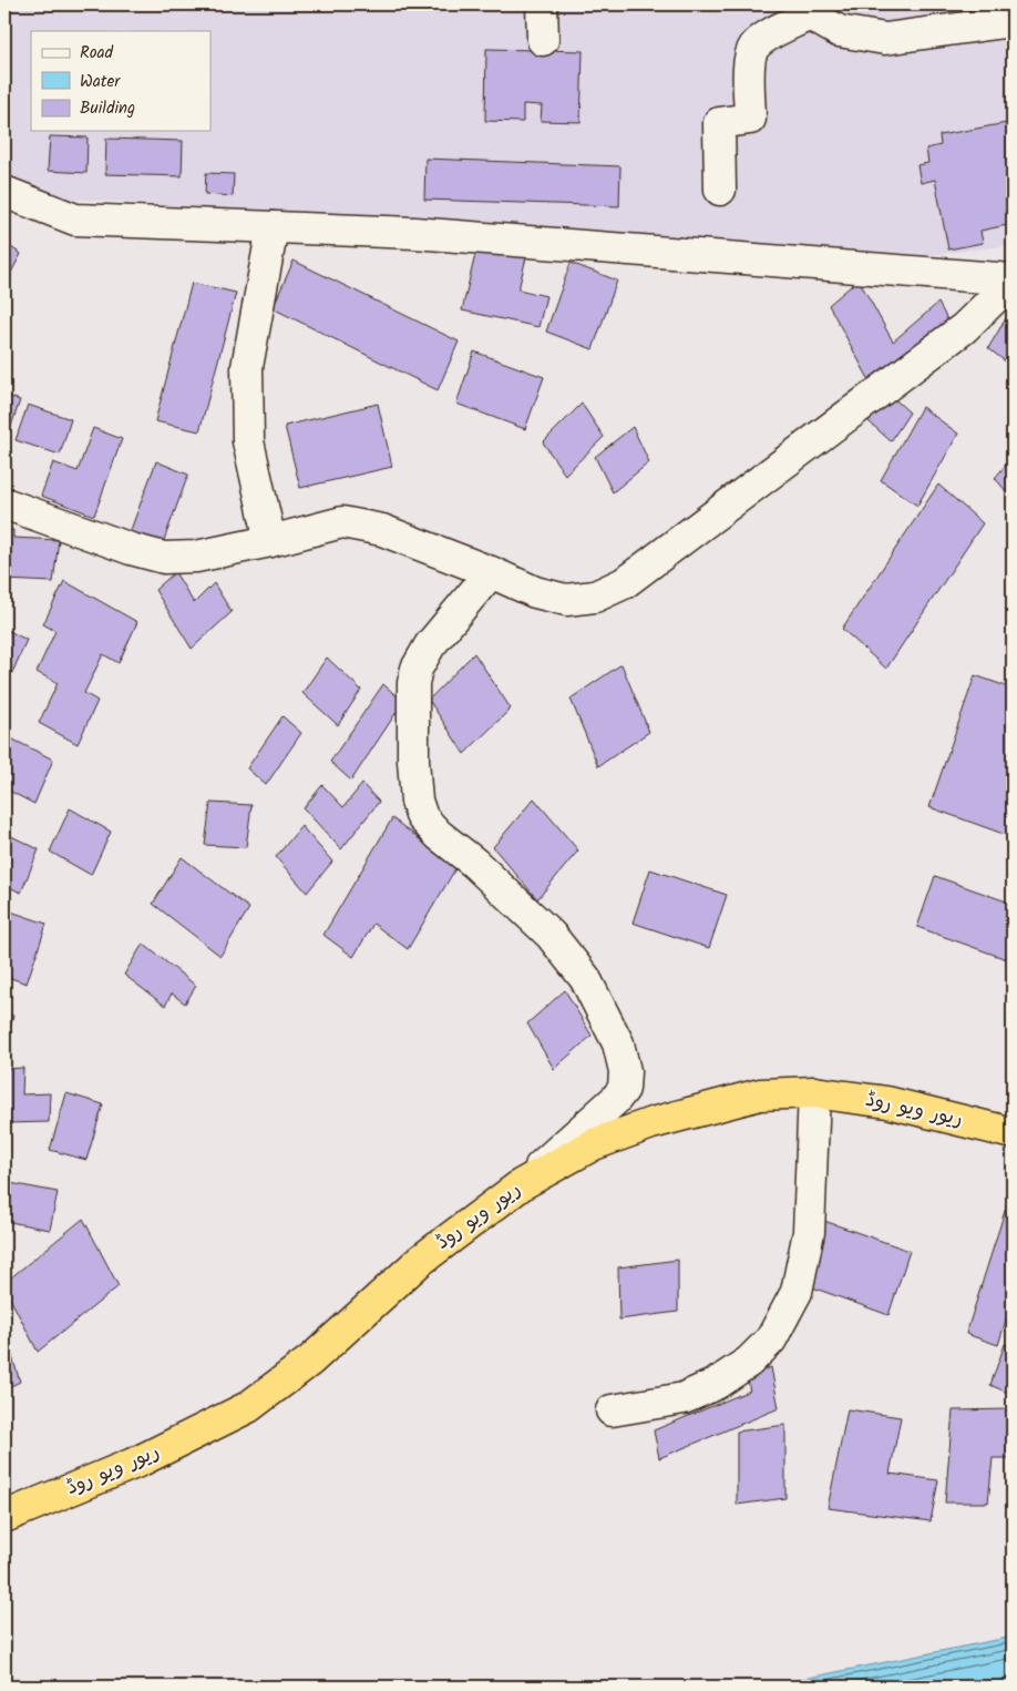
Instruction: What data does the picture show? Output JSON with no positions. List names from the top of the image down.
{
  "streets": {
    "highway": ["ریور ویو روڈ"]
  },
  "legend": ["Road", "Water", "Building"]
}
